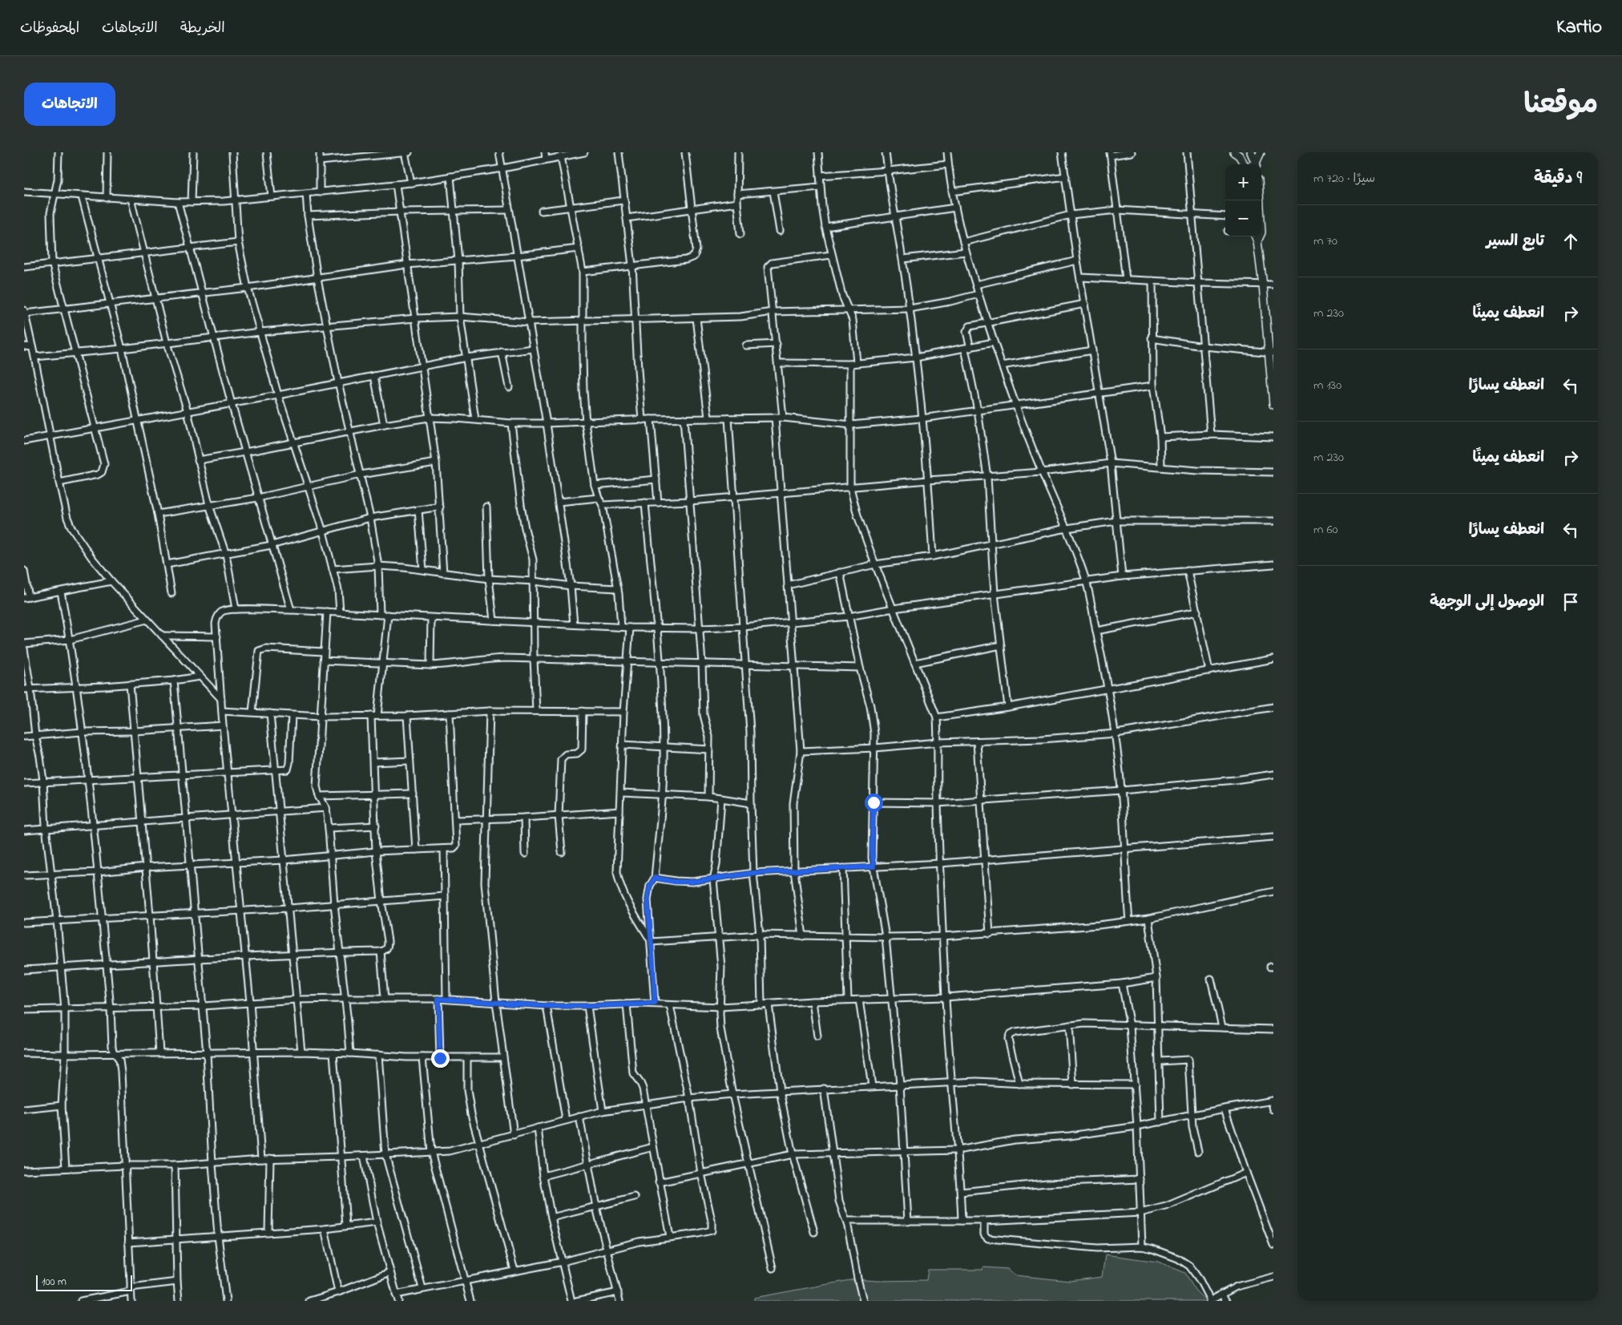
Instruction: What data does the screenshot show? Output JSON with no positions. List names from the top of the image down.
{
  "scale_bar": "100 m",
  "page": {
    "header": "Kartio",
    "nav": ["الخريطة", "الاتجاهات", "المحفوظات"],
    "title": "موقعنا",
    "buttons": "الاتجاهات",
    "heading": ["9 دقيقة", "سيرًا · 720 m"],
    "map_buttons": ["+", "−"],
    "list": [
      ["تابع السير", "70 m"],
      ["انعطف يمينًا", "230 m"],
      ["انعطف يسارًا", "130 m"],
      ["انعطف يمينًا", "230 m"],
      ["انعطف يسارًا", "60 m"],
      "الوصول إلى الوجهة"
    ],
    "scale": "100 m"
  }
}
